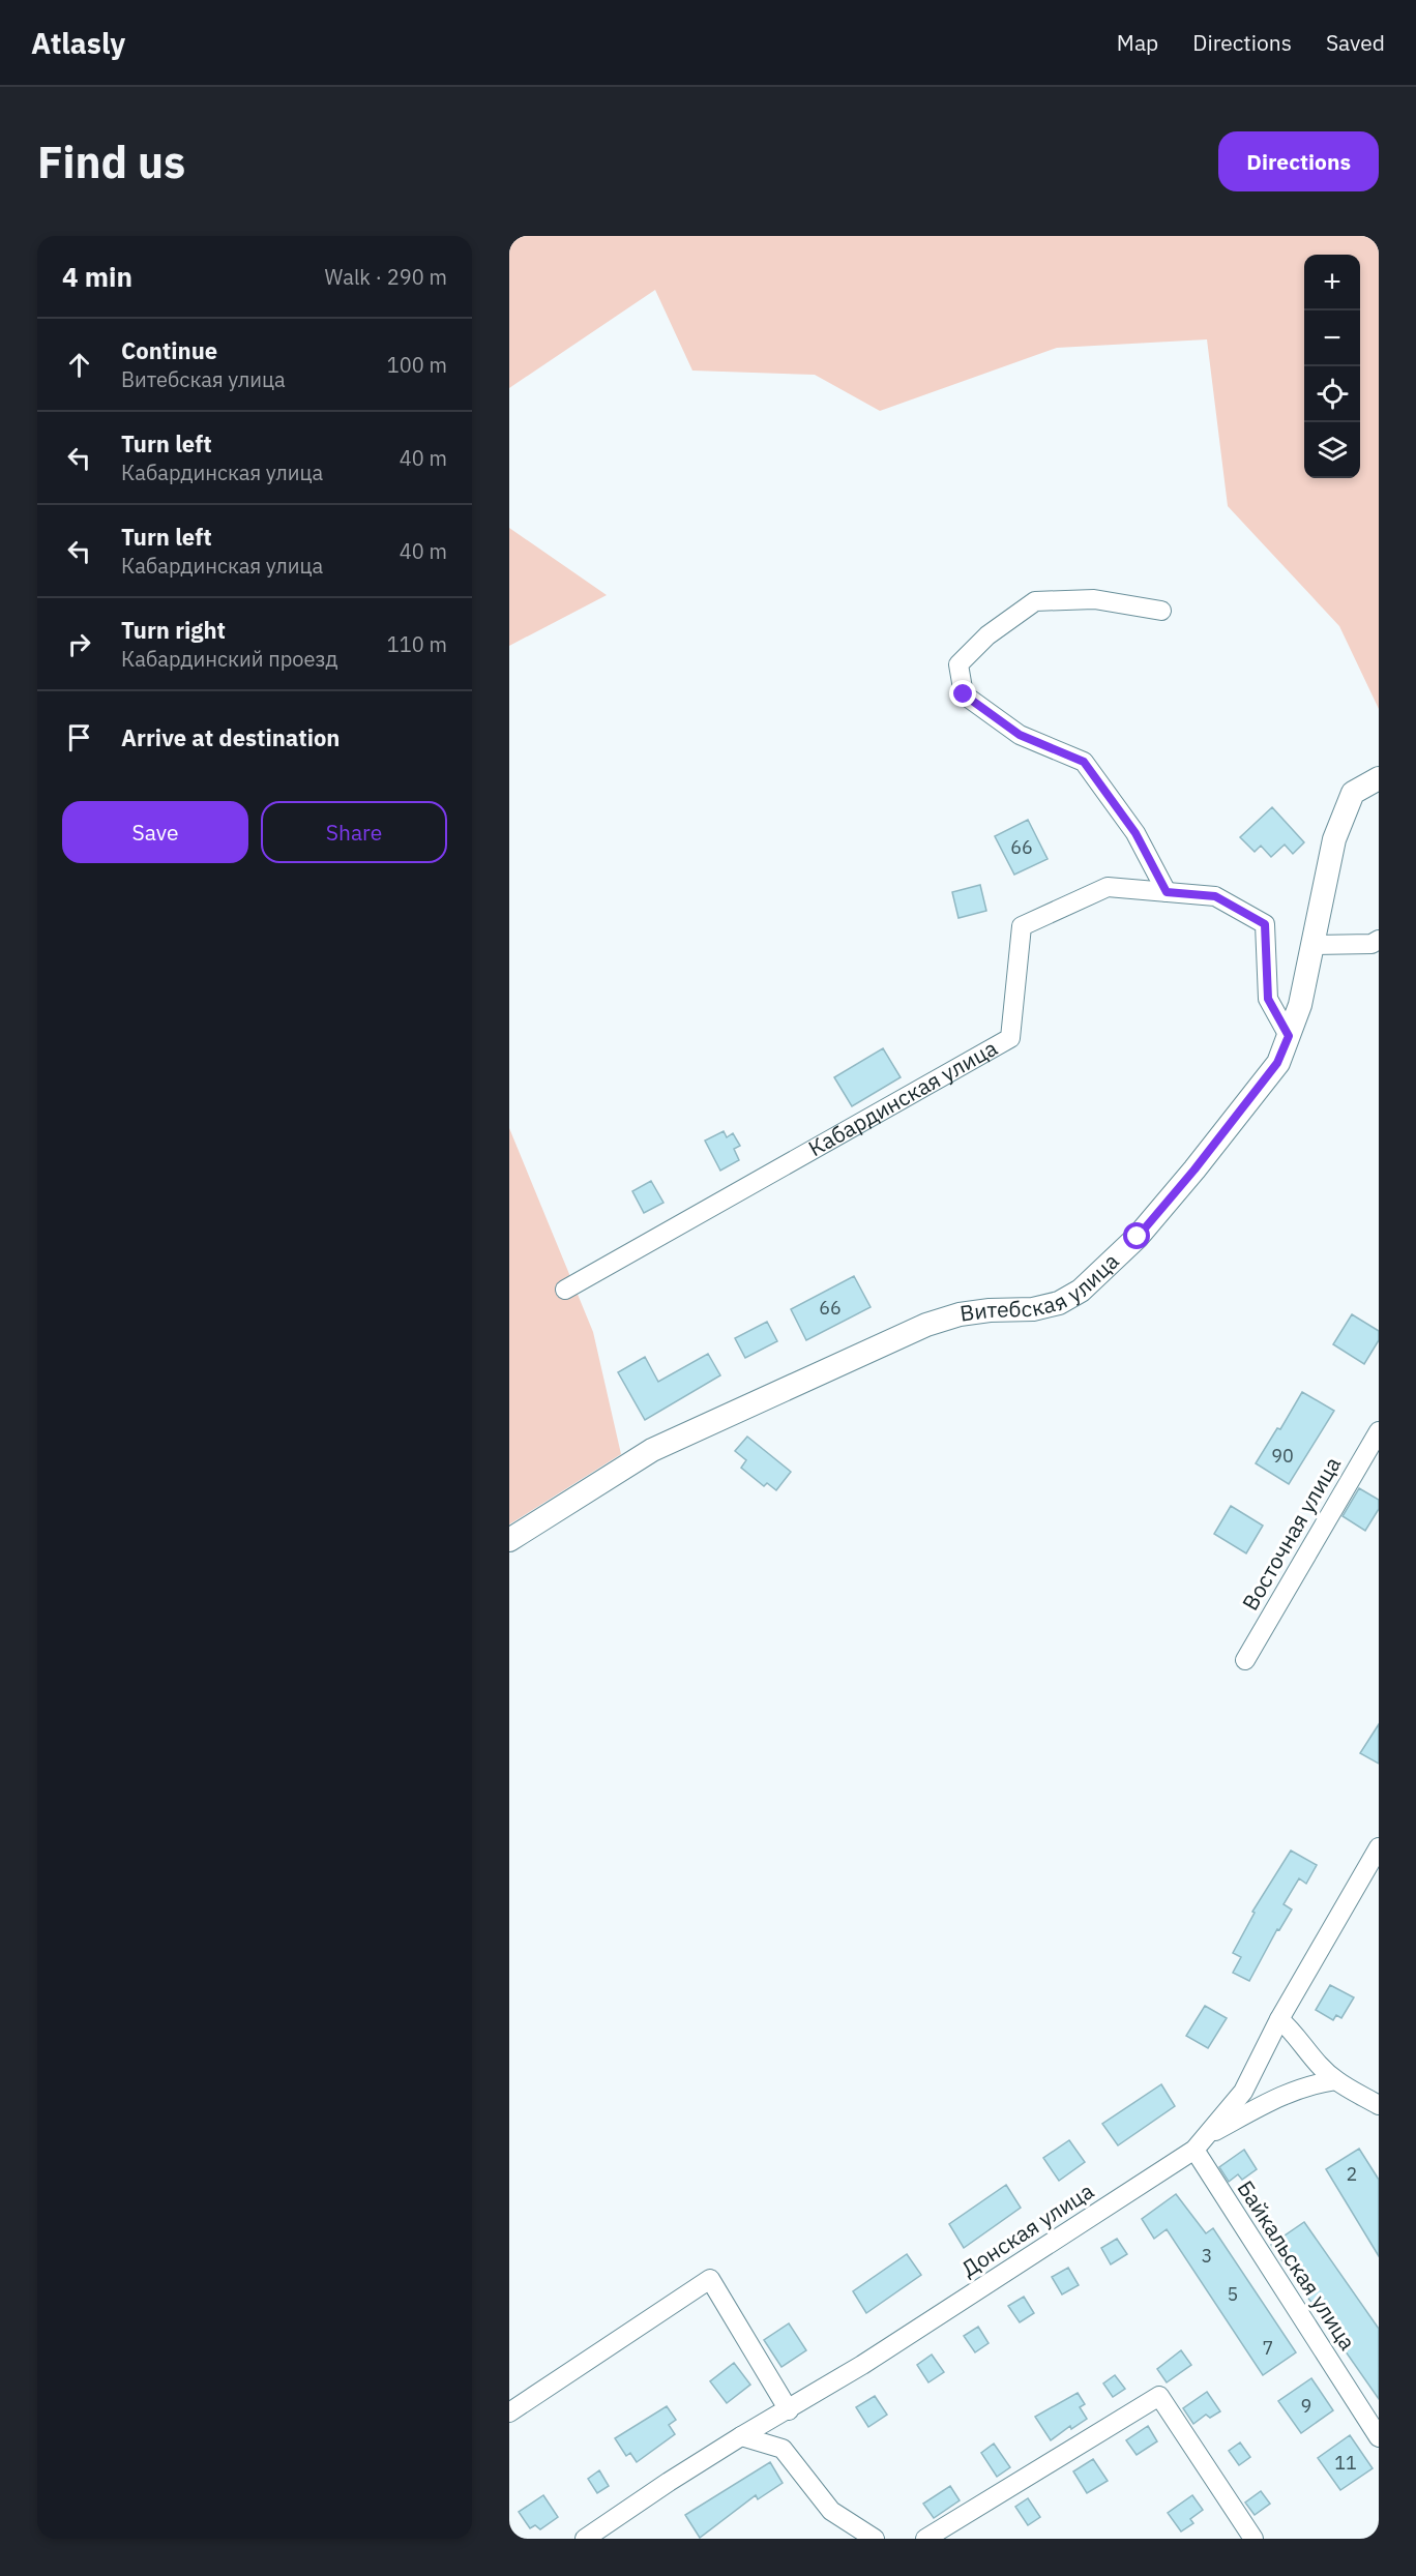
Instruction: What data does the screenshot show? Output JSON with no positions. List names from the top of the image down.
{
  "streets": {
    "street": [
      "Кабардинская улица",
      "Витебская улица",
      "Восточная улица",
      "Донская улица",
      "Байкальская улица"
    ]
  },
  "crossings": [
    ["Кабардинская улица", "Витебская улица"],
    ["Донская улица", "Байкальская улица"]
  ],
  "house_numbers": [
    "66",
    "66",
    "90",
    "2",
    "3",
    "5",
    "7",
    "9",
    "11"
  ],
  "page": {
    "header": "Atlasly",
    "nav": ["Map", "Directions", "Saved"],
    "buttons": [
      "Directions",
      ["Save", "Share"]
    ],
    "title": "Find us",
    "heading": ["4 min", "Walk · 290 m"],
    "map_buttons": ["+", "−"],
    "list": [
      ["Continue", "Витебская улица", "100 m"],
      ["Turn left", "Кабардинская улица", "40 m"],
      ["Turn left", "Кабардинская улица", "40 m"],
      ["Turn right", "Кабардинский проезд", "110 m"],
      "Arrive at destination"
    ]
  }
}
